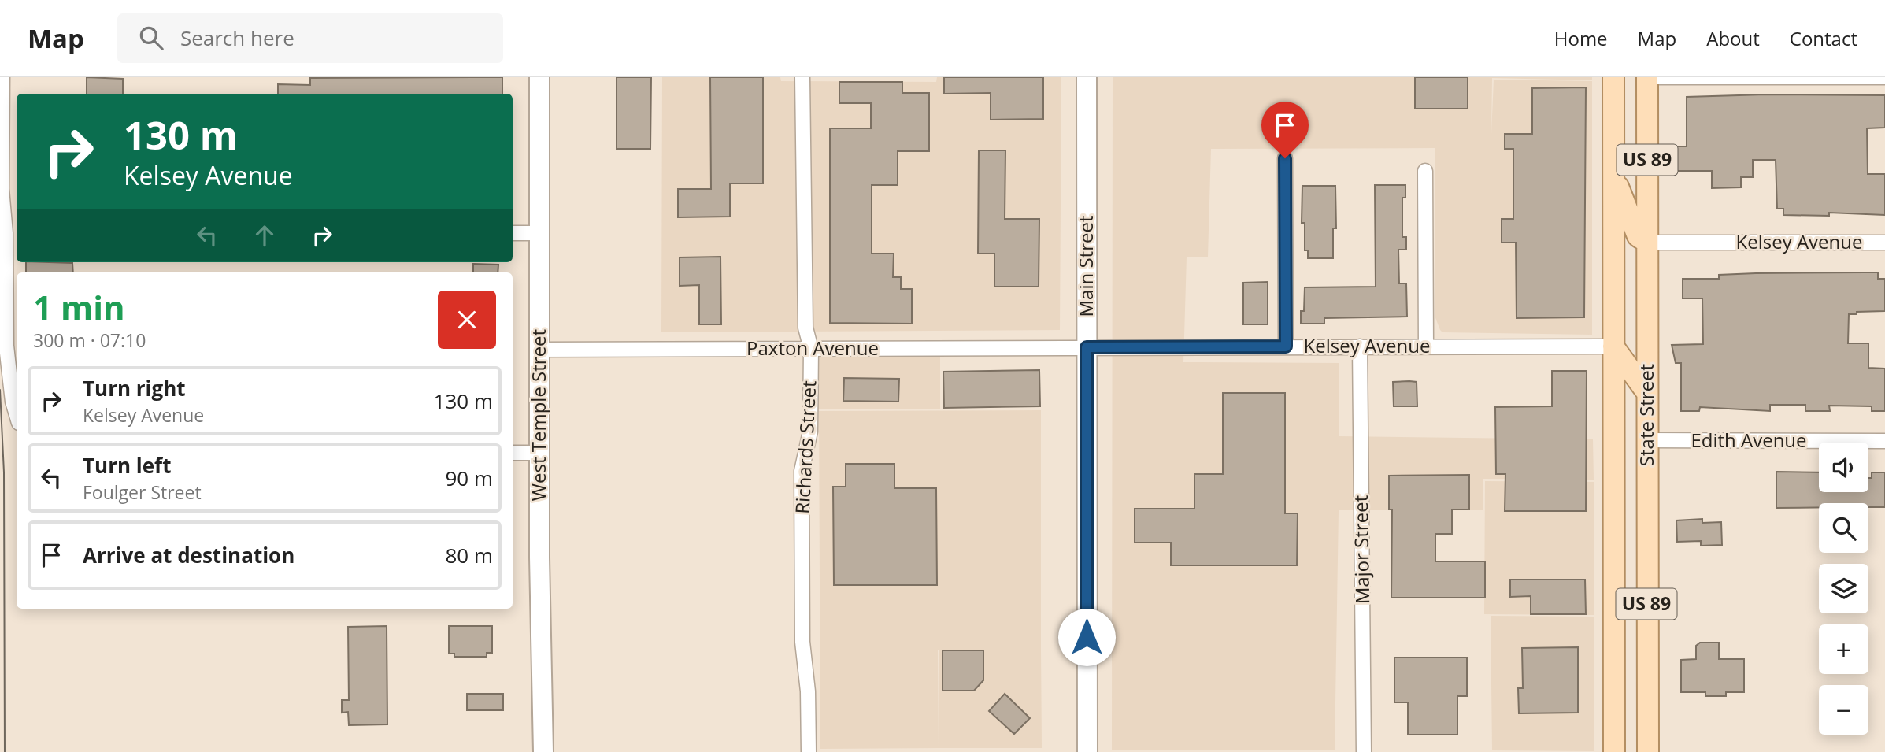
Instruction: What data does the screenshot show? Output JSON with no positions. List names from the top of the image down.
{
  "streets": {
    "main road": ["US 89", "State Street"],
    "street": [
      "Kelsey Avenue",
      "Main Street",
      "Paxton Avenue",
      "West Temple Street",
      "Edith Avenue",
      "Richards Street",
      "Major Street"
    ]
  },
  "crossings": [
    ["Kelsey Avenue", "Main Street"],
    ["Kelsey Avenue", "Paxton Avenue"],
    ["Kelsey Avenue", "State Street"],
    ["Kelsey Avenue", "Major Street"],
    ["Main Street", "Paxton Avenue"],
    ["Paxton Avenue", "West Temple Street"],
    ["Paxton Avenue", "Richards Street"],
    ["State Street", "Edith Avenue"]
  ],
  "page": {
    "header": "Map",
    "search": "Search here",
    "nav": [
      "Home",
      "Map",
      "About",
      "Contact"
    ],
    "turn": ["130 m", "Kelsey Avenue"],
    "heading": ["1 min", "300 m · 07:10"],
    "list": [
      {
        "name": "Turn right",
        "note": "Kelsey Avenue",
        "value": "130 m"
      },
      {
        "name": "Turn left",
        "note": "Foulger Street",
        "value": "90 m"
      },
      {
        "name": "Arrive at destination",
        "value": "80 m"
      }
    ],
    "map_buttons": ["+", "−"]
  }
}
